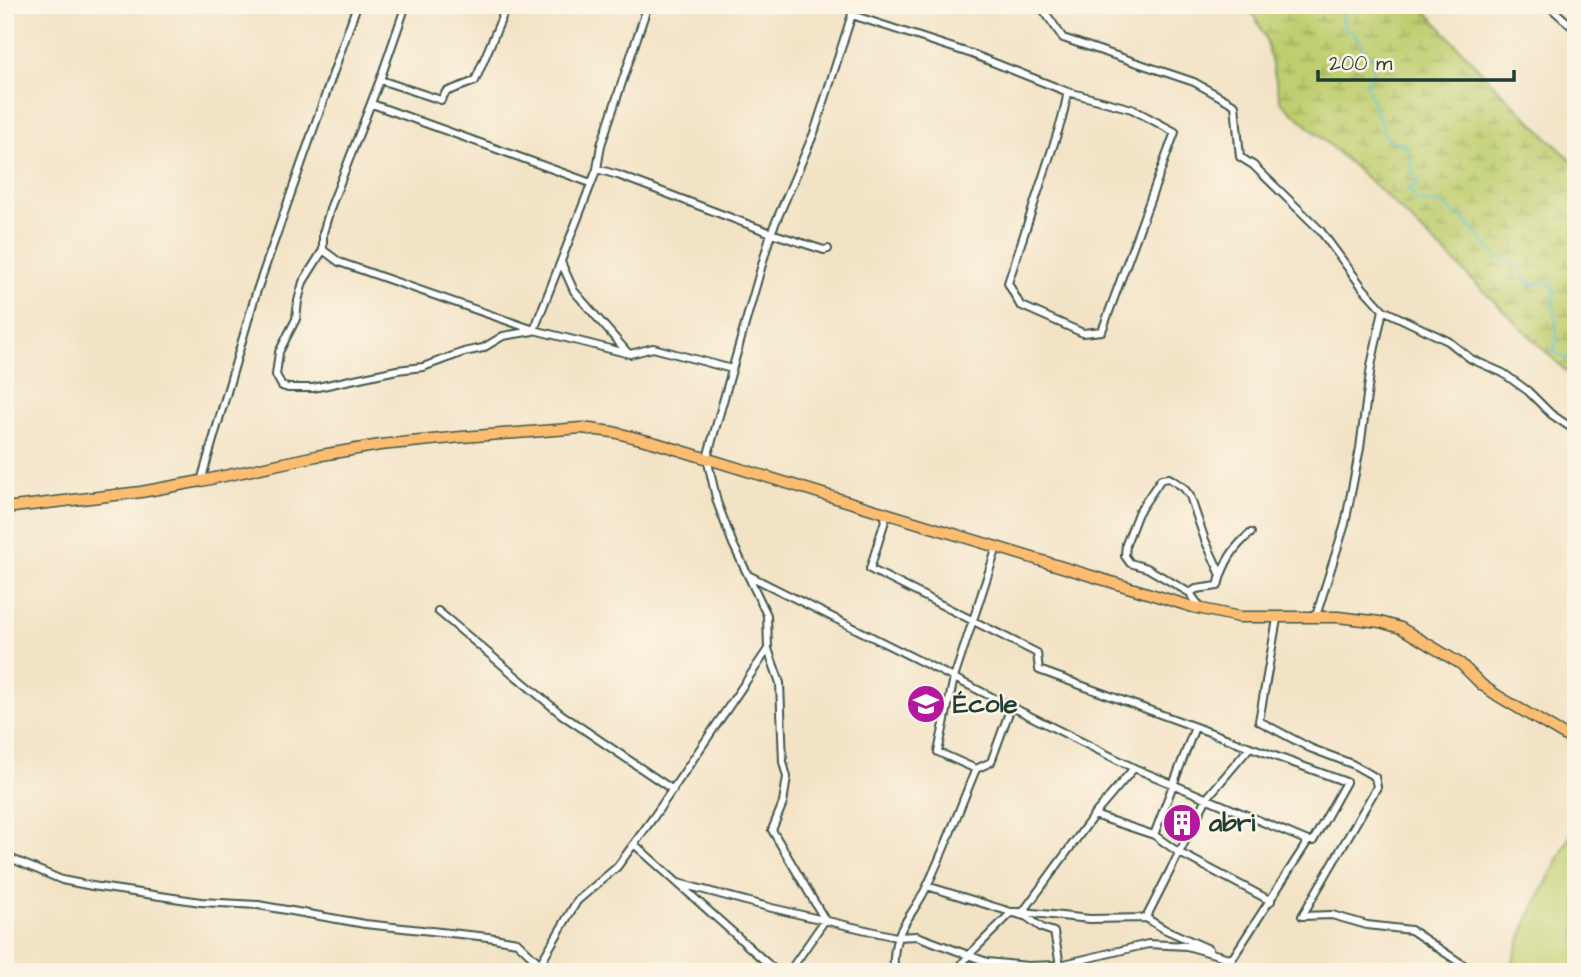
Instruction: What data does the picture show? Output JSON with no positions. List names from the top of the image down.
{
  "places": {
    "school or university": ["École"],
    "building": ["abri"]
  },
  "scale_bar": "200 m"
}
